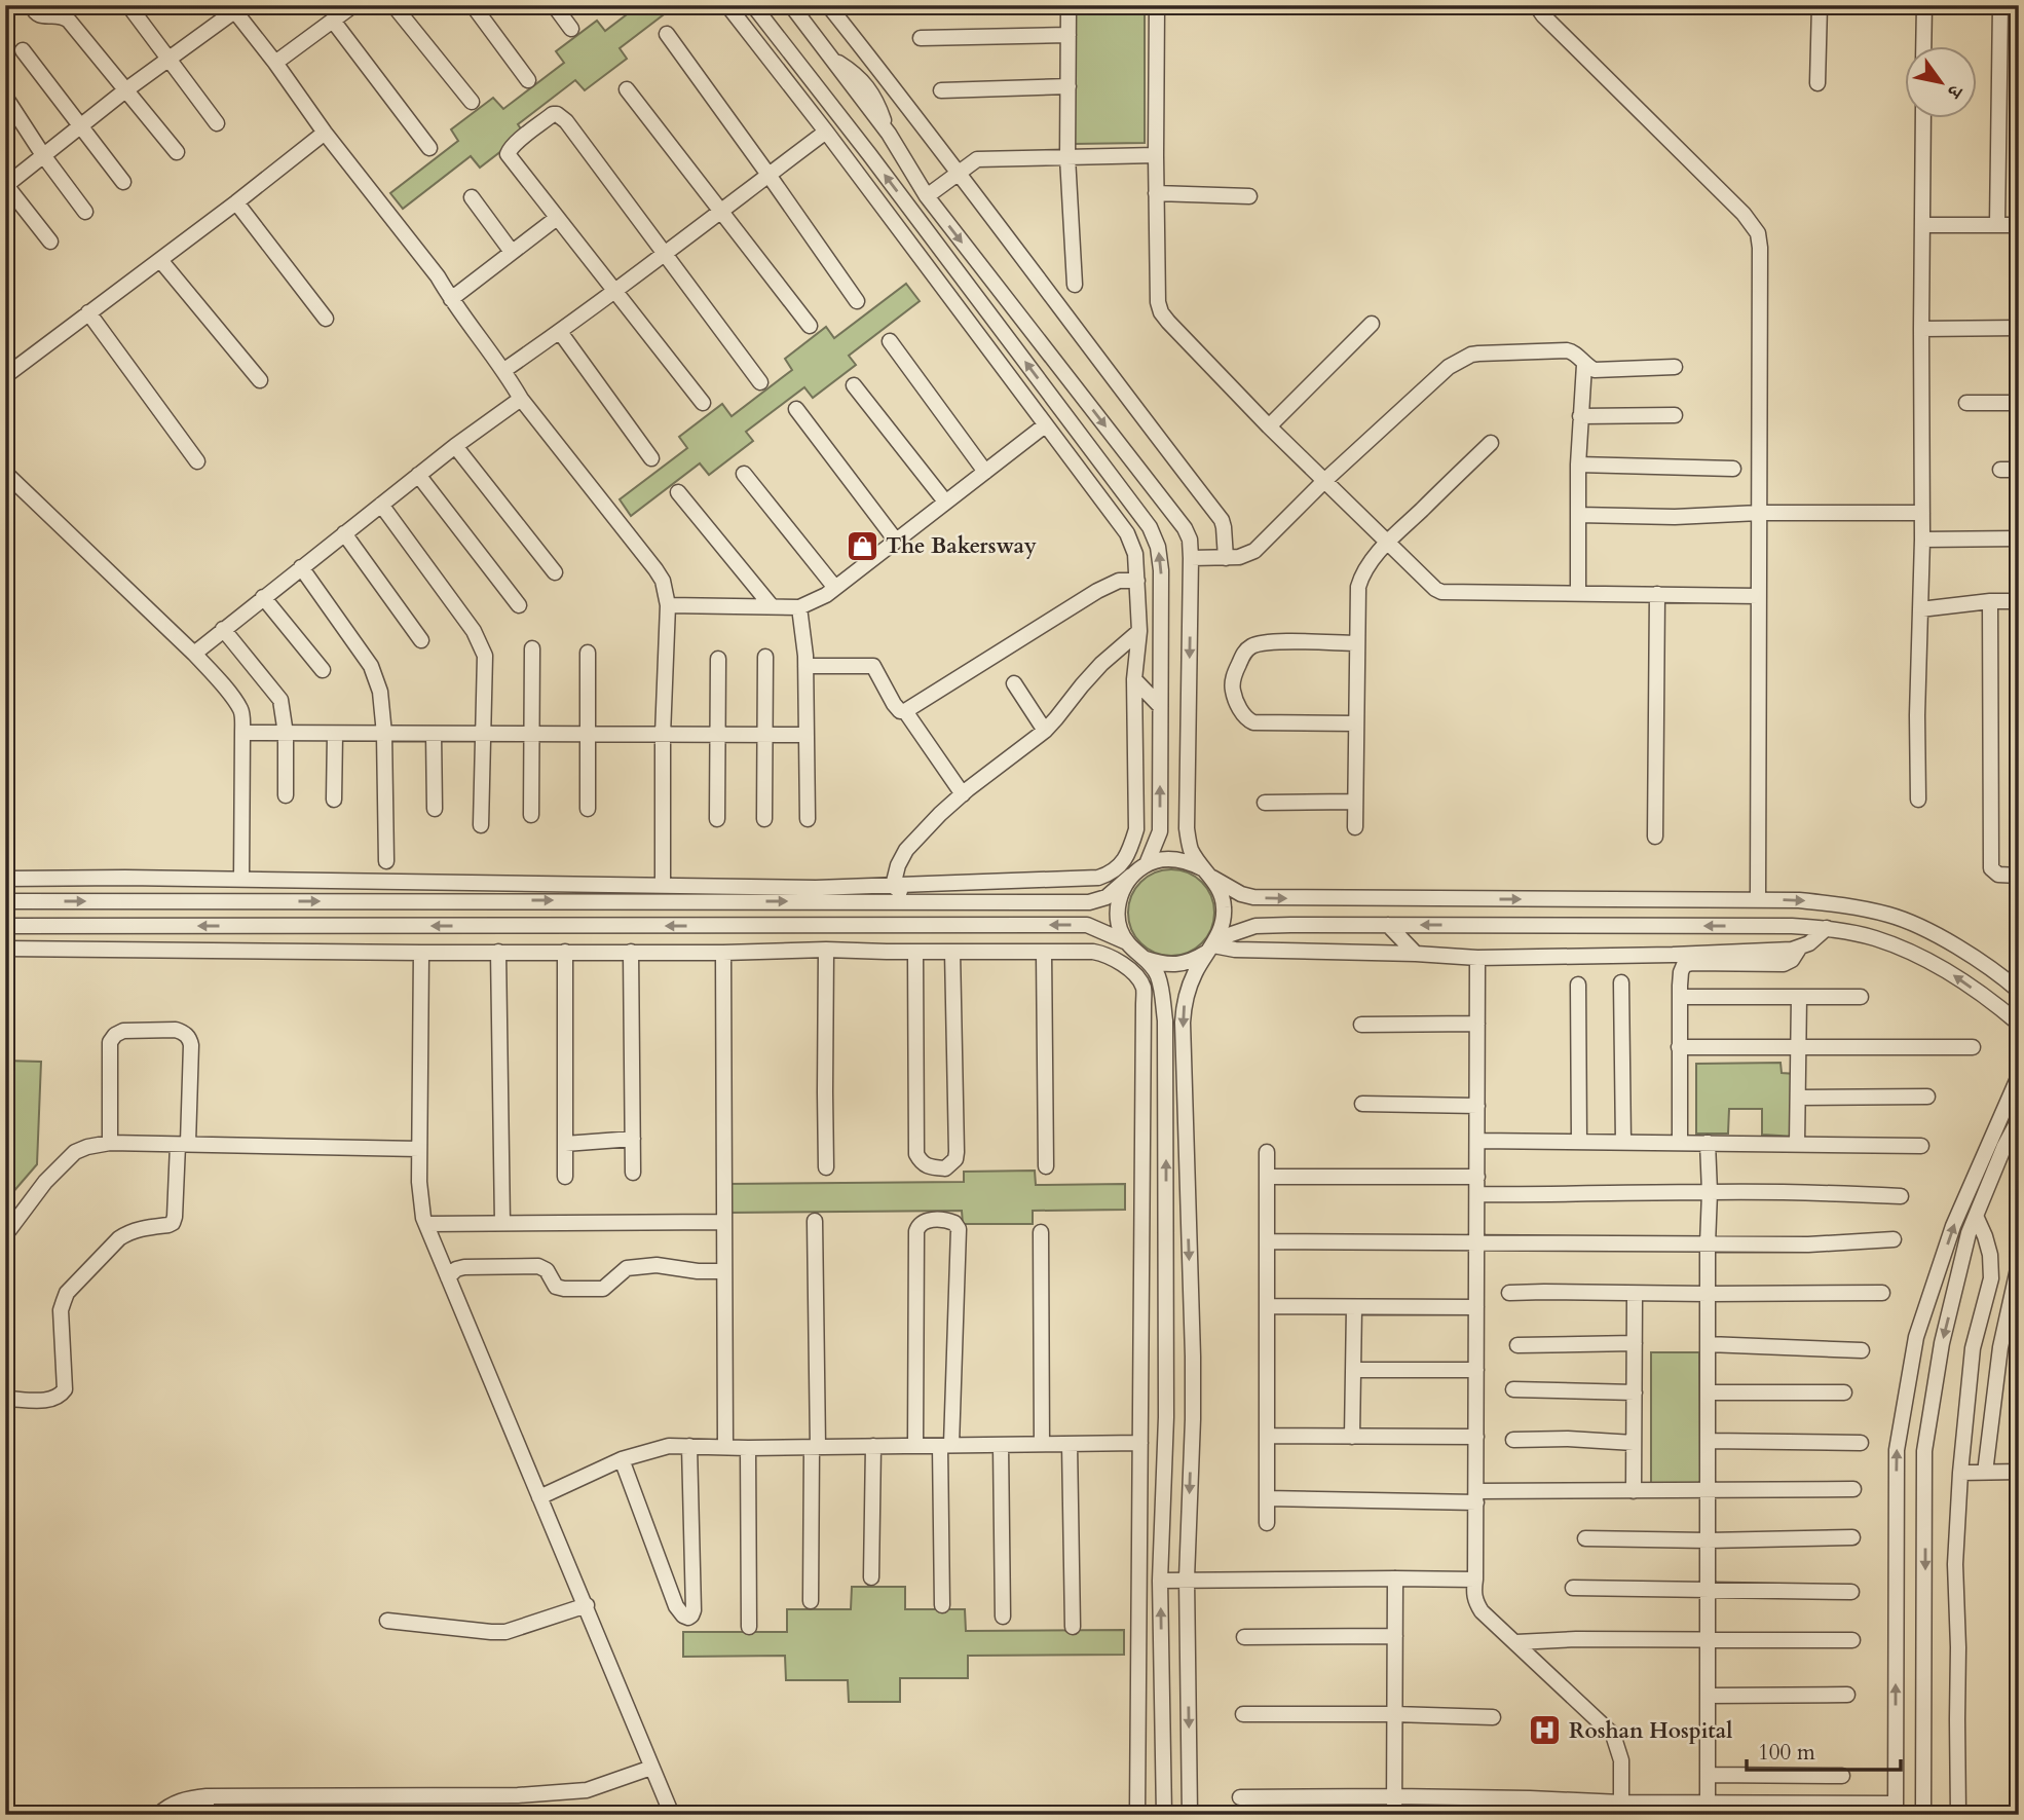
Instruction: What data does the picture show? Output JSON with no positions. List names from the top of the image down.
{
  "places": {
    "shop": ["The Bakersway"],
    "hospital": ["Roshan Hospital"]
  },
  "scale_bar": "100 m",
  "north": "bottom right"
}
